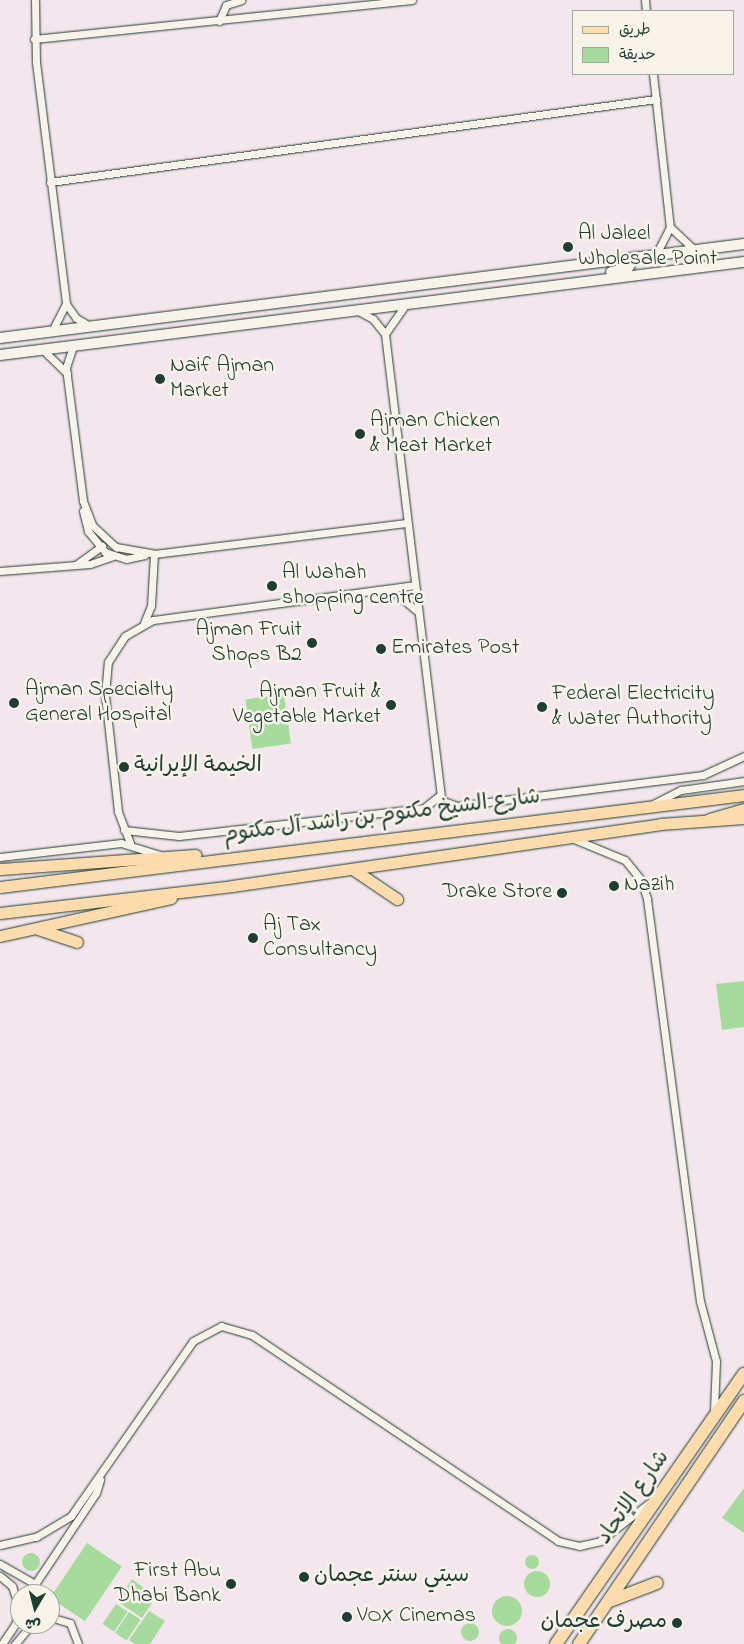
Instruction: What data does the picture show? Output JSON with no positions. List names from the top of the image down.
{
  "streets": {
    "highway": ["شارع الإتحاد"],
    "main road": ["شارع الشيخ مكتوم بن راشد آل مكتوم"]
  },
  "places": [
    "Al Jaleel Wholesale Point",
    "Naif Ajman Market",
    "Ajman Chicken & Meat Market",
    "Al Wahah shopping centre",
    "Ajman Fruit Shops B2",
    "Emirates Post",
    "Ajman Specialty General Hospital",
    "Ajman Fruit & Vegetable Market",
    "Federal Electricity & Water Authority",
    "الخيمة الإيرانية",
    "Nazih",
    "Drake Store",
    "Aj Tax Consultancy",
    "سيتي سنتر عجمان",
    "First Abu Dhabi Bank",
    "VOX Cinemas",
    "مصرف عجمان"
  ],
  "legend": ["طريق", "حديقة"],
  "north": "bottom"
}
